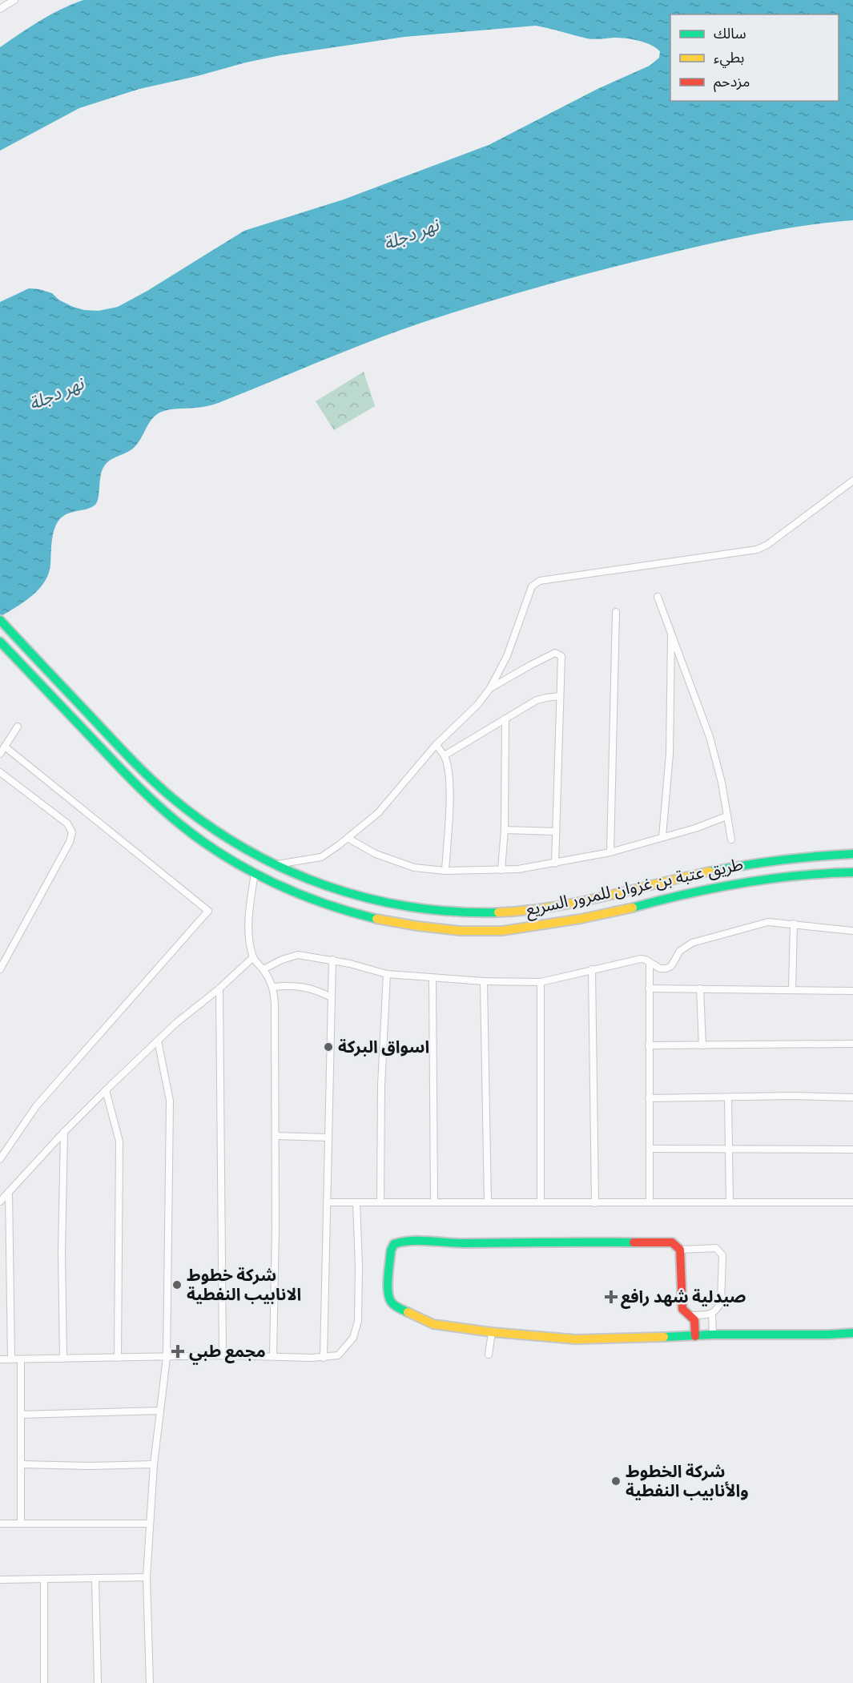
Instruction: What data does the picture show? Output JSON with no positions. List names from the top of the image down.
{
  "streets": {
    "main road": ["طريق عتبة بن غزوان للمرور السريع"]
  },
  "water": ["نهر دجلة"],
  "places": {
    "other": ["اسواق البركة", "شركة خطوط الانابيب النفطية", "شركة الخطوط والأنابيب النفطية"],
    "health": ["صيدلية شهد رافع", "مجمع طبي"]
  },
  "legend": ["سالك", "بطيء", "مزدحم"]
}
